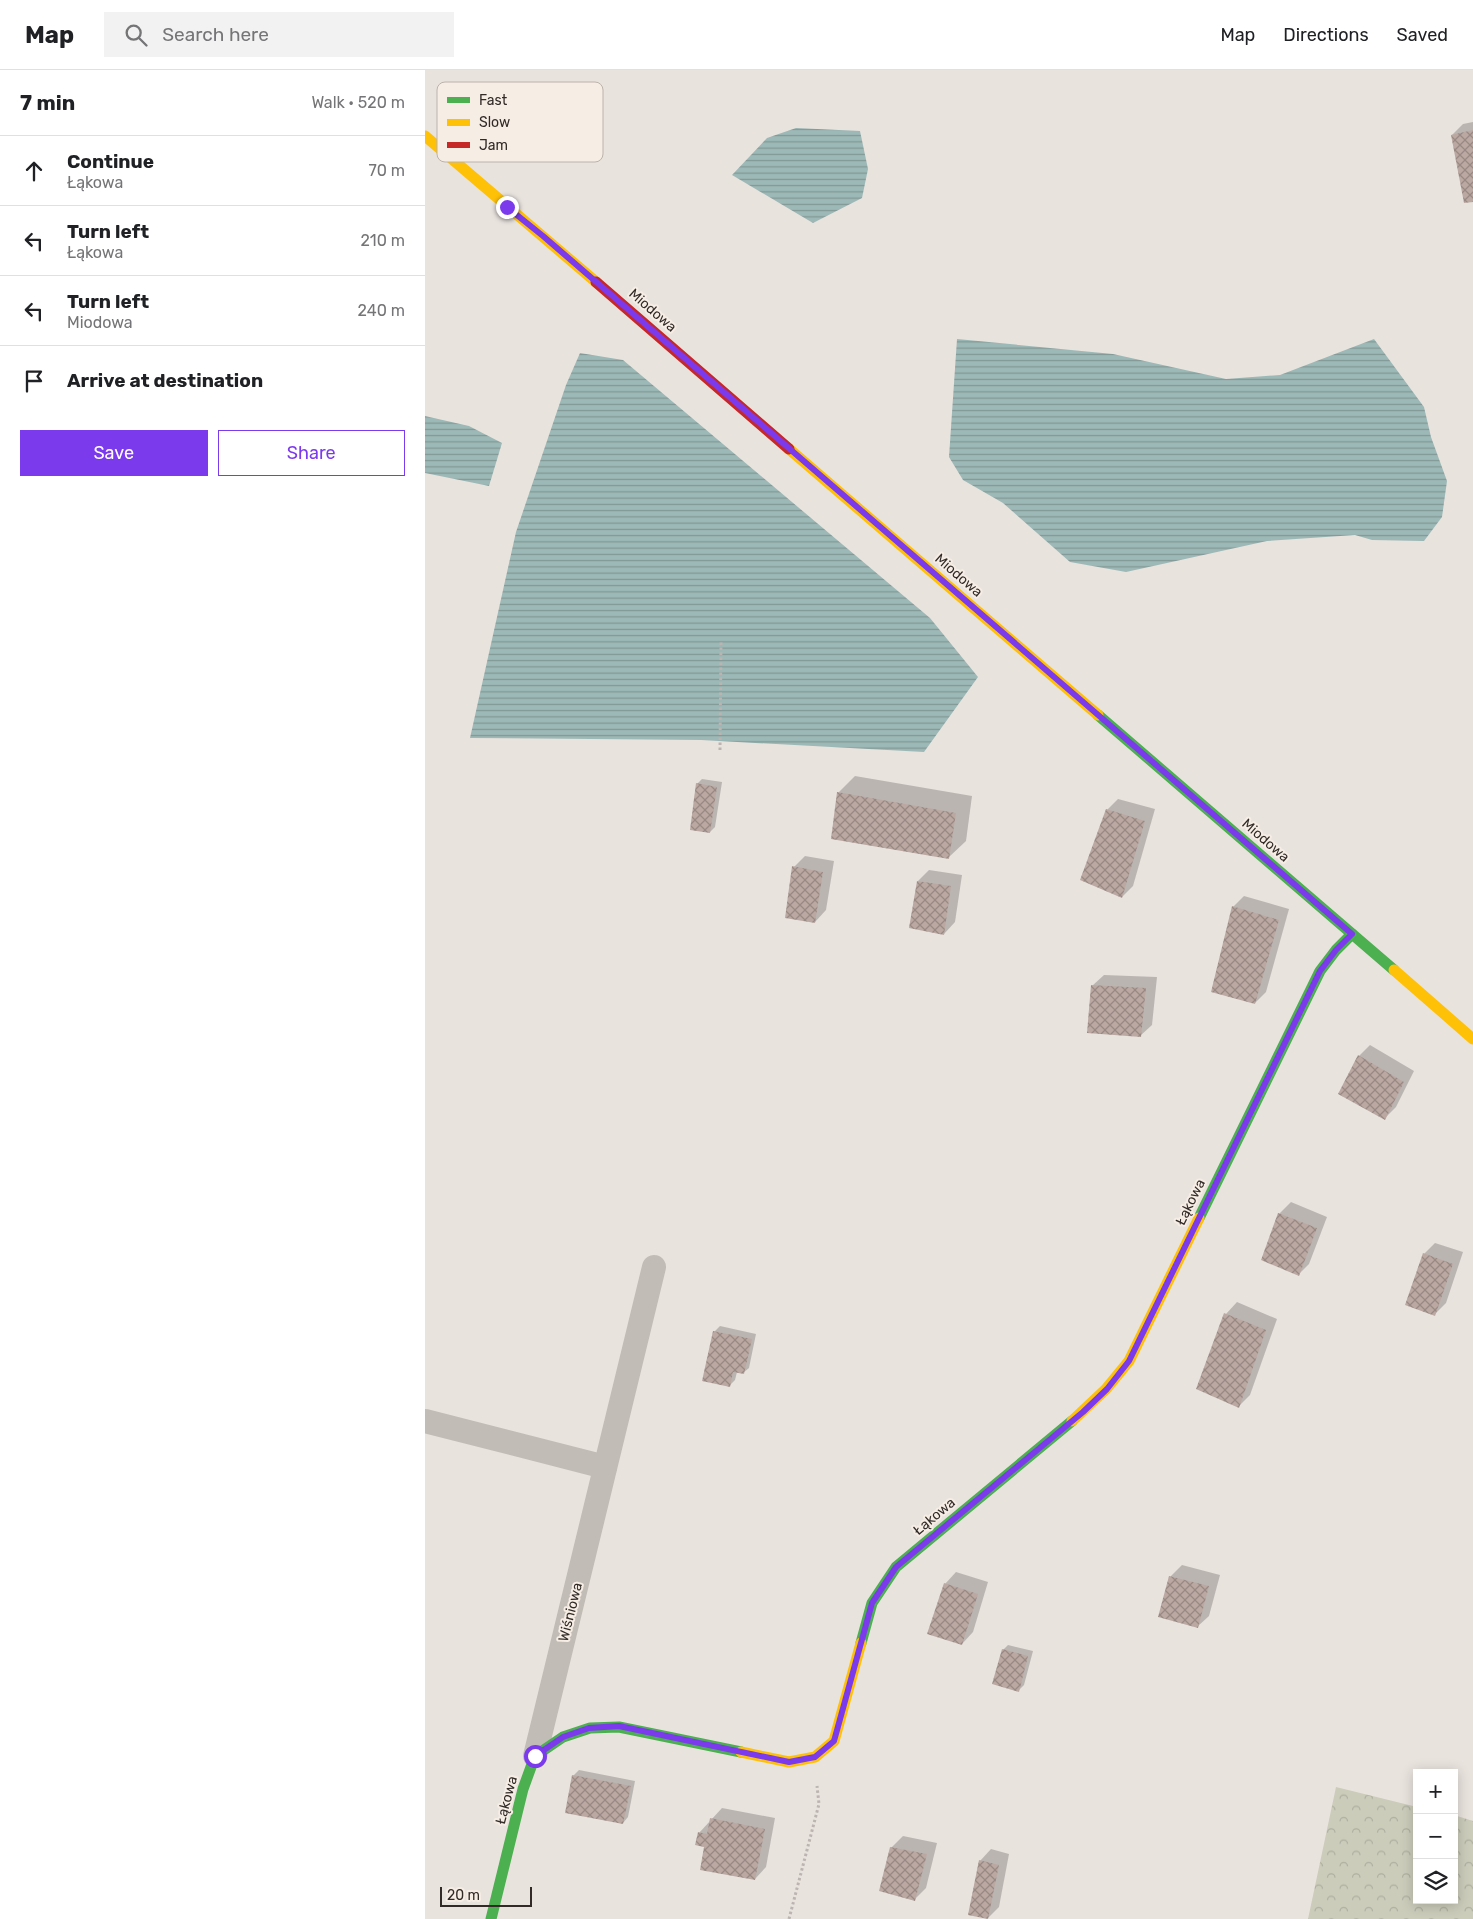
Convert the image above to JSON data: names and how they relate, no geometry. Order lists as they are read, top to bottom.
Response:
{
  "streets": {
    "street": ["Miodowa", "Łąkowa", "Wiśniowa"]
  },
  "crossings": [
    ["Miodowa", "Łąkowa"],
    ["Łąkowa", "Wiśniowa"]
  ],
  "legend": ["Fast", "Slow", "Jam"],
  "scale_bar": "20 m",
  "page": {
    "header": "Map",
    "search": "Search here",
    "nav": ["Map", "Directions", "Saved"],
    "heading": ["7 min", "Walk · 520 m"],
    "list": [
      ["Continue", "Łąkowa", "70 m"],
      ["Turn left", "Łąkowa", "210 m"],
      ["Turn left", "Miodowa", "240 m"],
      "Arrive at destination"
    ],
    "buttons": ["Save", "Share"],
    "map_buttons": ["+", "−"],
    "scale": "20 m"
  }
}
